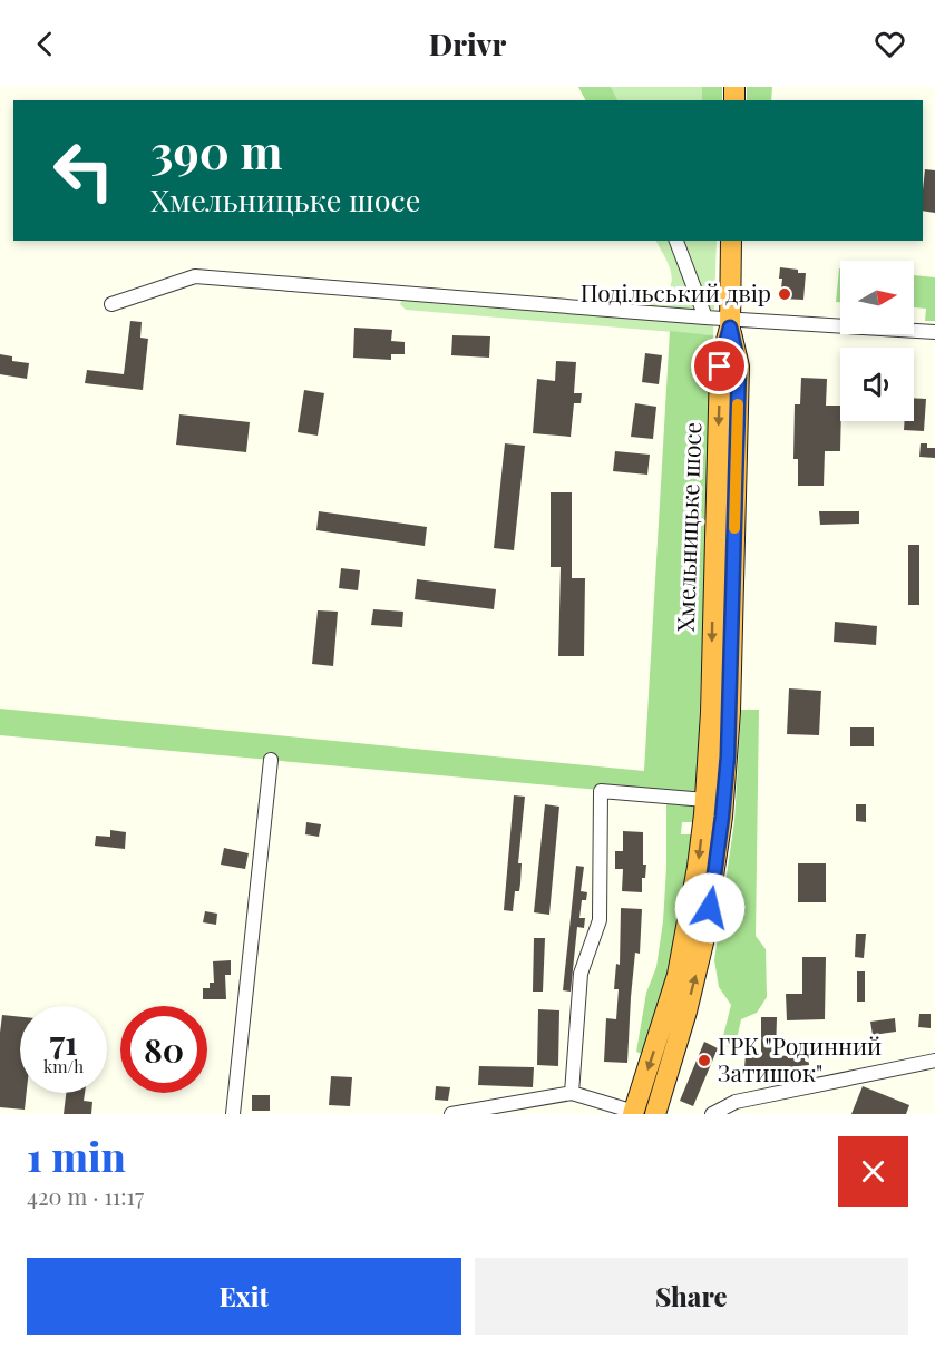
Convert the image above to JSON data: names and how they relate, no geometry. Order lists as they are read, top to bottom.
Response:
{
  "streets": {
    "highway": ["Хмельницьке шосе"]
  },
  "places": ["Подільський двір", "ГРК \"Родинний Затишок\""],
  "north": "right",
  "page": {
    "header": "Drivr",
    "turn": ["390 m", "Хмельницьке шосе"],
    "speed": "71 km/h",
    "limit": "80",
    "heading": ["1 min", "420 m · 11:17"],
    "buttons": ["Exit", "Share"]
  }
}
